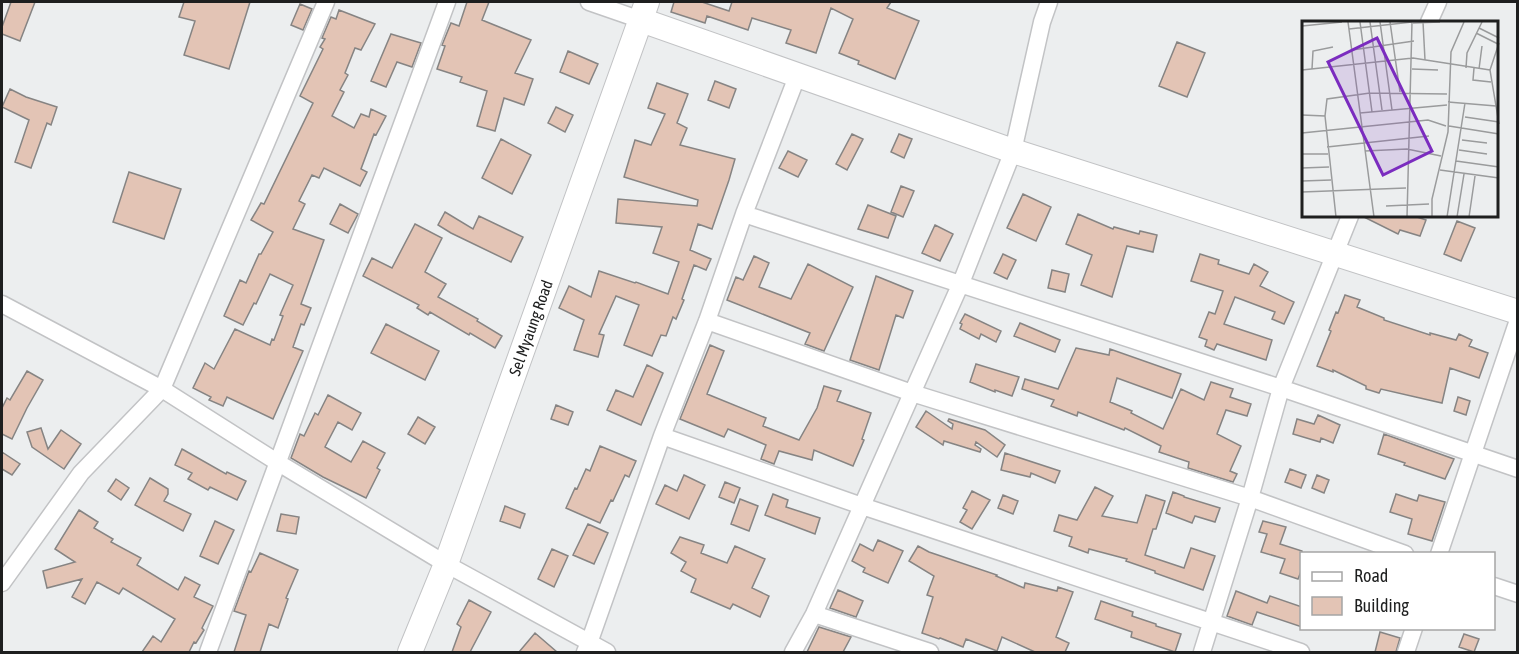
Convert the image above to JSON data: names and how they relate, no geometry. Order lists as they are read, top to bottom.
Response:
{
  "streets": {
    "street": ["Sel Myaung Road"]
  },
  "legend": ["Road", "Building"]
}
